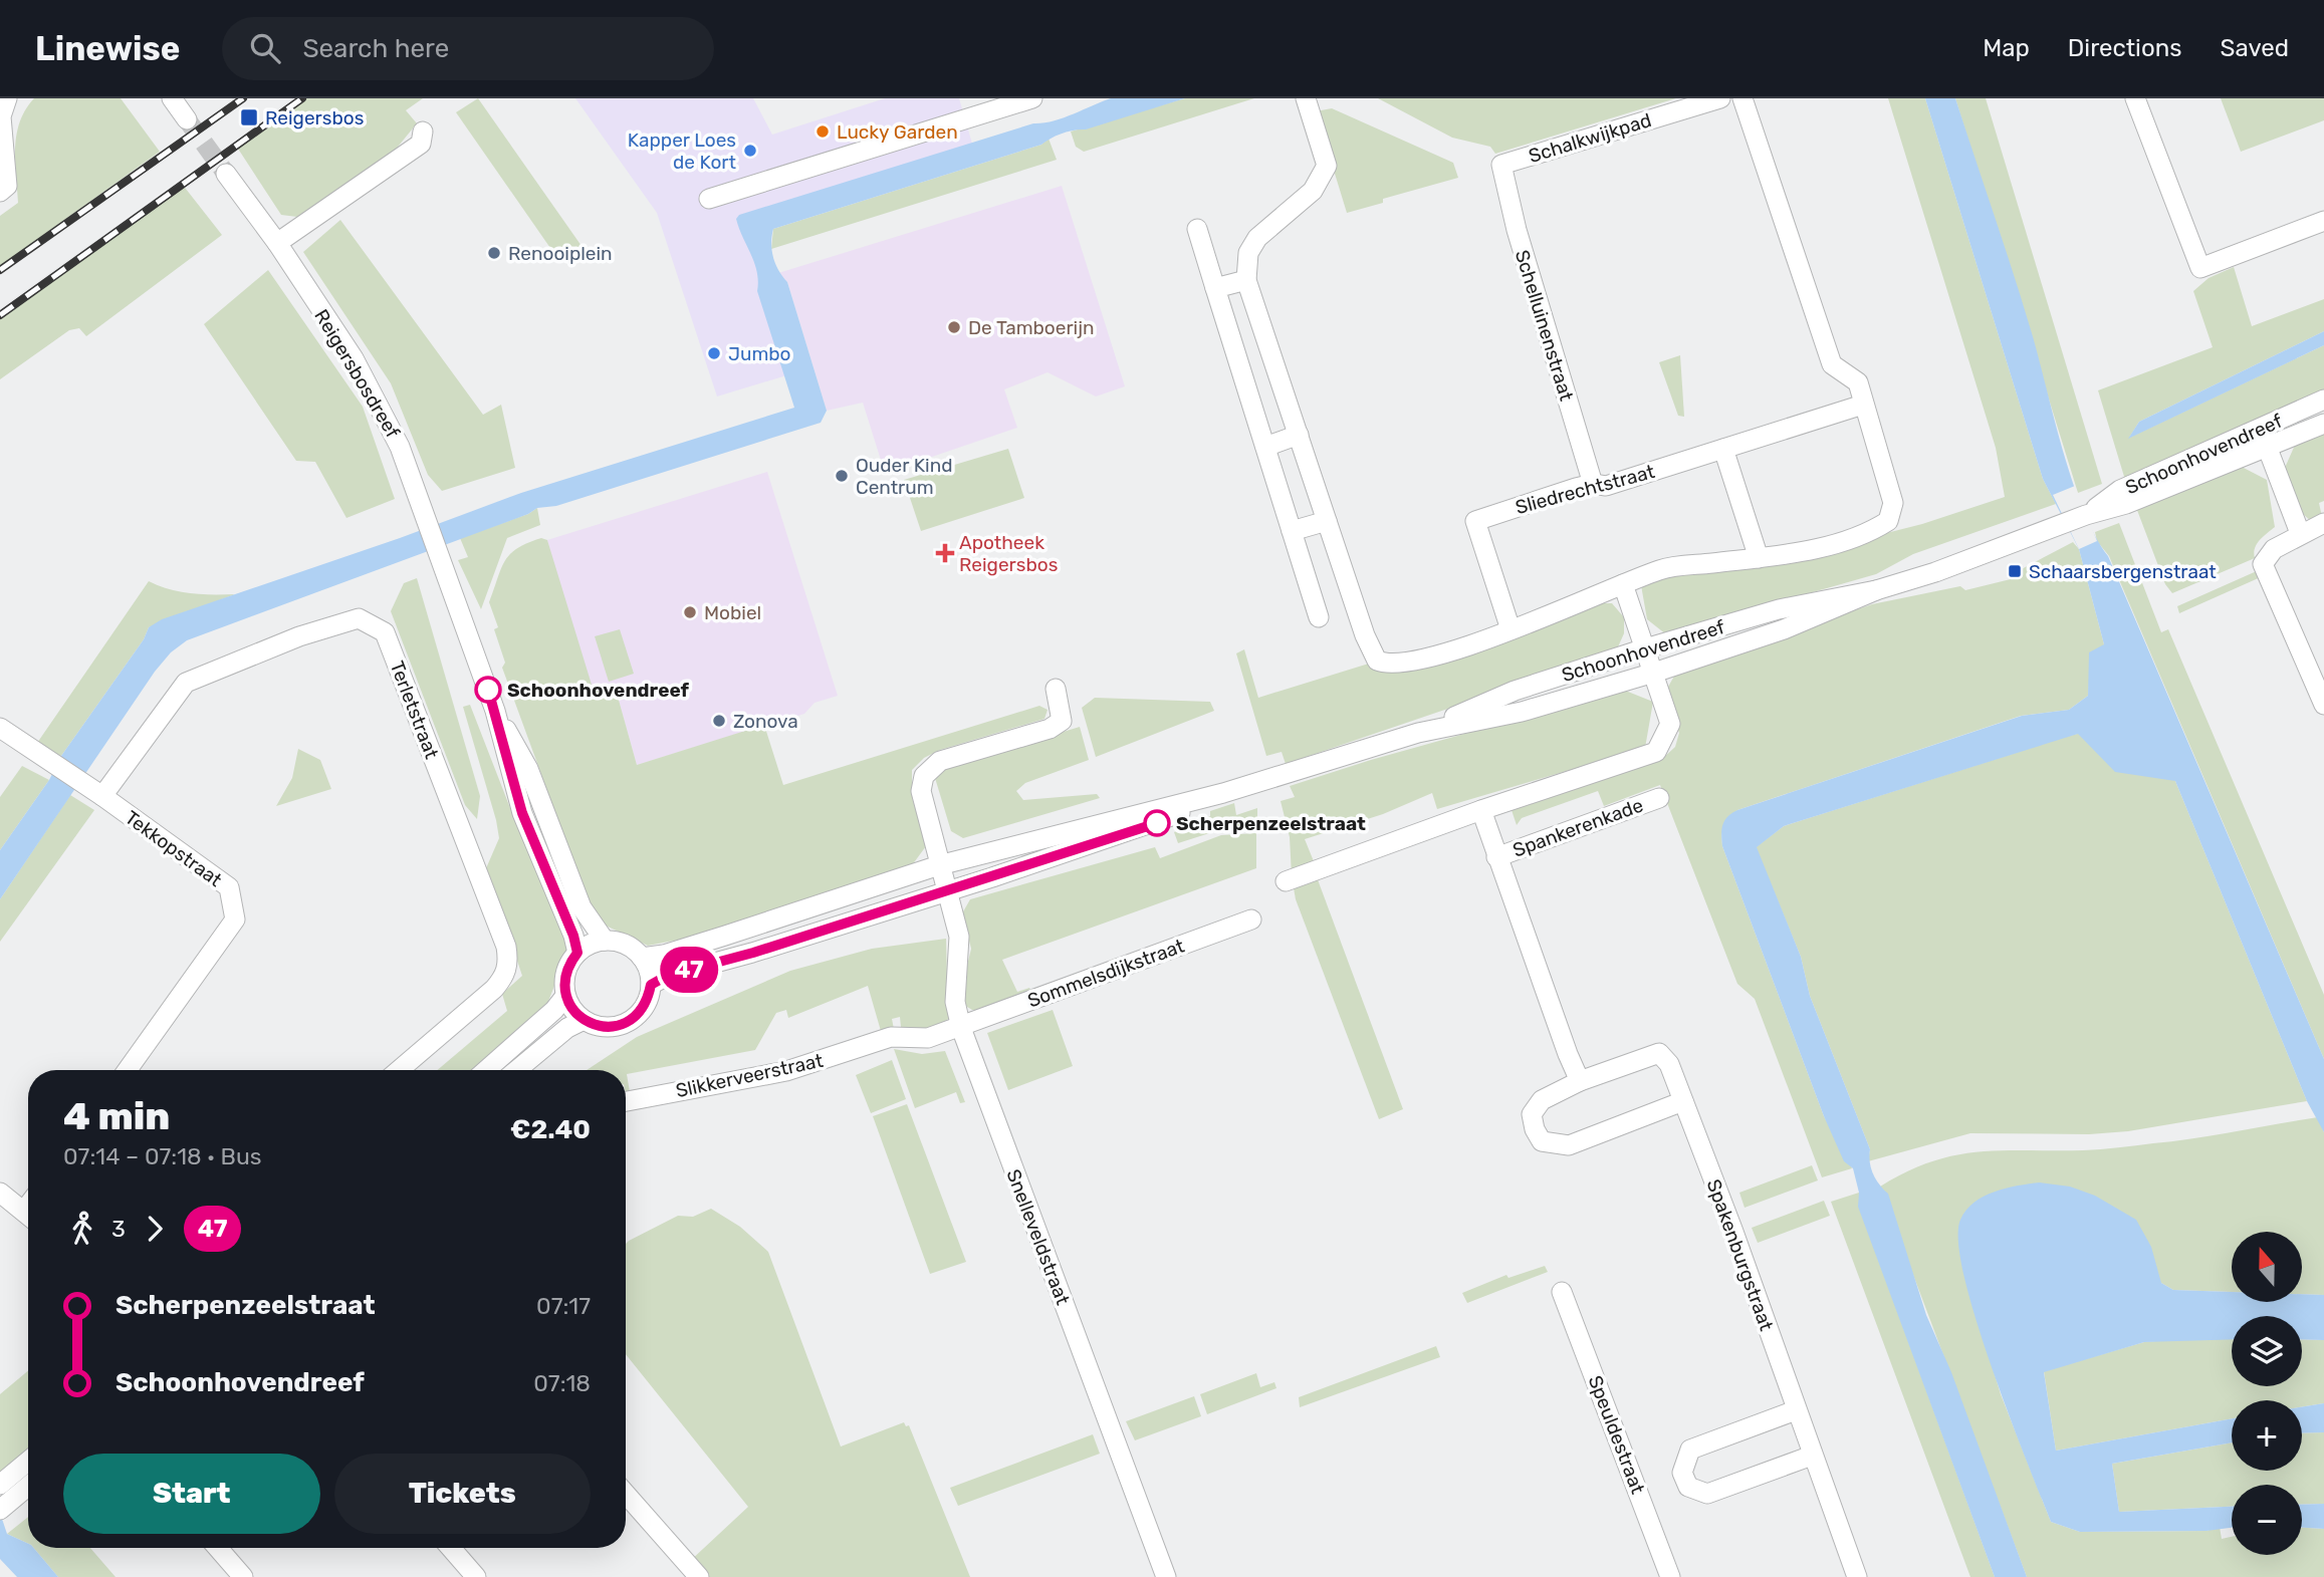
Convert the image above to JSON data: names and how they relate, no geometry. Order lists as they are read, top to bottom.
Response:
{
  "streets": {
    "street": [
      "Schalkwijkpad",
      "Schelluinenstraat",
      "Reigersbosdreef",
      "Schoonhovendreef",
      "Sliedrechtstraat",
      "Terletstraat",
      "Spankerenkade",
      "Tekkopstraat",
      "Sommelsdijkstraat",
      "Slikkerveerstraat",
      "Snelleveldstraat",
      "Spakenburgstraat",
      "Speuldestraat"
    ]
  },
  "crossings": [
    ["Schalkwijkpad", "Schelluinenstraat"],
    ["Schelluinenstraat", "Sliedrechtstraat"],
    ["Reigersbosdreef", "Schoonhovendreef"],
    ["Schoonhovendreef", "Snelleveldstraat"],
    ["Terletstraat", "Tekkopstraat"],
    ["Sommelsdijkstraat", "Slikkerveerstraat"],
    ["Sommelsdijkstraat", "Snelleveldstraat"],
    ["Slikkerveerstraat", "Snelleveldstraat"]
  ],
  "places": {
    "transit": ["Reigersbos", "Schaarsbergenstraat"],
    "other": [
      "Lucky Garden",
      "Kapper Loes de Kort",
      "Renooiplein",
      "De Tamboerijn",
      "Jumbo",
      "Ouder Kind Centrum",
      "Mobiel",
      "Schoonhovendreef",
      "Zonova",
      "Scherpenzeelstraat"
    ],
    "health": ["Apotheek Reigersbos"]
  },
  "lines": ["bus line 47"],
  "north": "top",
  "page": {
    "header": "Linewise",
    "search": "Search here",
    "nav": ["Map", "Directions", "Saved"],
    "on_map": "47",
    "heading": ["4 min", "07:14 – 07:18 · Bus", "€2.40"],
    "legs": ["3", "47"],
    "map_buttons": ["+", "−"],
    "list": [
      {
        "name": "Scherpenzeelstraat",
        "value": "07:17"
      },
      {
        "name": "Schoonhovendreef",
        "value": "07:18"
      }
    ],
    "buttons": ["Start", "Tickets"]
  }
}
